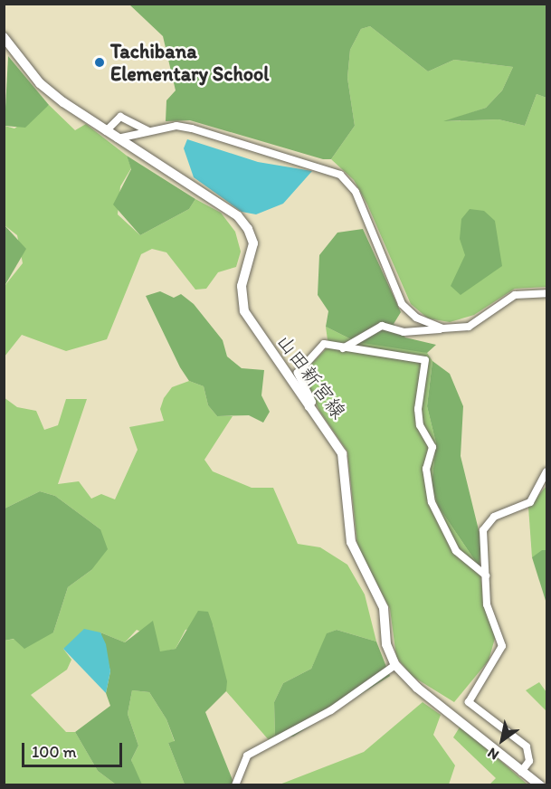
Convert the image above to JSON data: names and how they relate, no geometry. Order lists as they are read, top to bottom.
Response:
{
  "streets": {
    "main road": ["山田新宮線"]
  },
  "places": ["Tachibana Elementary School"],
  "scale_bar": "100 m",
  "north": "bottom left"
}
